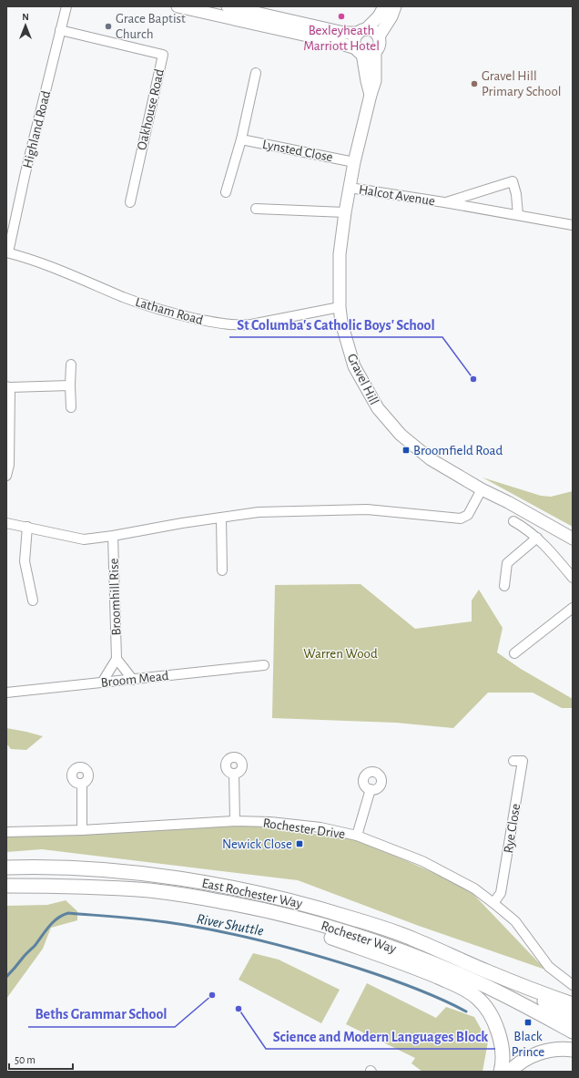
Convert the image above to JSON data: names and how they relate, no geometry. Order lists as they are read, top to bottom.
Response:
{
  "streets": {
    "highway": ["East Rochester Way", "Rochester Way"],
    "main road": ["Gravel Hill"],
    "street": [
      "Oakhouse Road",
      "Highland Road",
      "Lynsted Close",
      "Halcot Avenue",
      "Latham Road",
      "Broomhill Rise",
      "Broom Mead",
      "Rochester Drive",
      "Rye Close"
    ]
  },
  "crossings": [
    ["Oakhouse Road", "Highland Road"],
    ["Highland Road", "Latham Road"],
    ["Lynsted Close", "Gravel Hill"],
    ["Halcot Avenue", "Gravel Hill"],
    ["Latham Road", "Gravel Hill"],
    ["Rochester Drive", "Rye Close"]
  ],
  "water": ["River Shuttle"],
  "parks": ["Warren Wood"],
  "places": {
    "other": [
      "Bexleyheath Marriott Hotel",
      "Grace Baptist Church",
      "Gravel Hill Primary School",
      "St Columba's Catholic Boys' School",
      "Beths Grammar School",
      "Science and Modern Languages Block"
    ],
    "transit": ["Broomfield Road", "Newick Close", "Black Prince"]
  },
  "scale_bar": "50 m",
  "north": "top"
}
